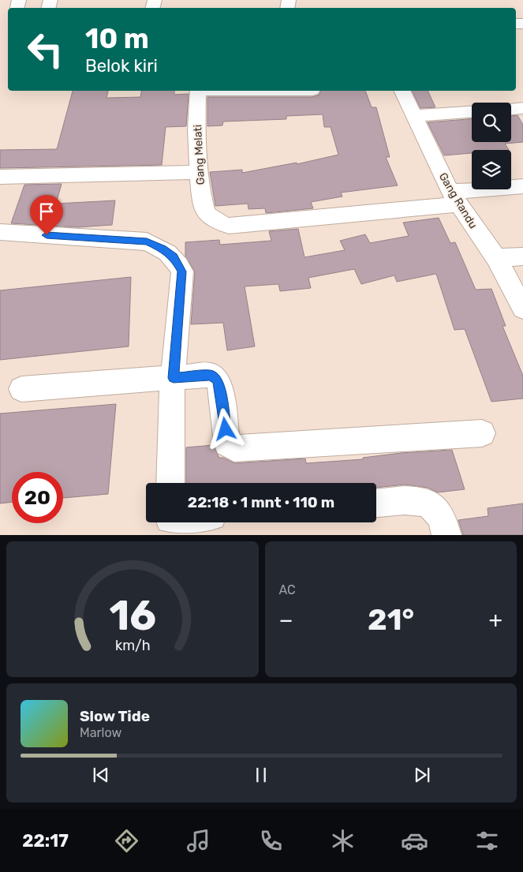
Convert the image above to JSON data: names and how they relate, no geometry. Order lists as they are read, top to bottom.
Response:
{
  "streets": {
    "street": ["Gang Melati", "Gang Randu"]
  },
  "crossings": [
    ["Gang Melati", "Gang Randu"]
  ],
  "page": {
    "turn": ["10 m", "Belok kiri"],
    "limit": "20",
    "trip": "22:18 · 1 mnt · 110 m",
    "tile": "AC",
    "heat": ["−", "21°", "+"],
    "song": ["Slow Tide", "Marlow"],
    "tabs": "22:17",
    "gauge": ["16", "km/h"]
  }
}
